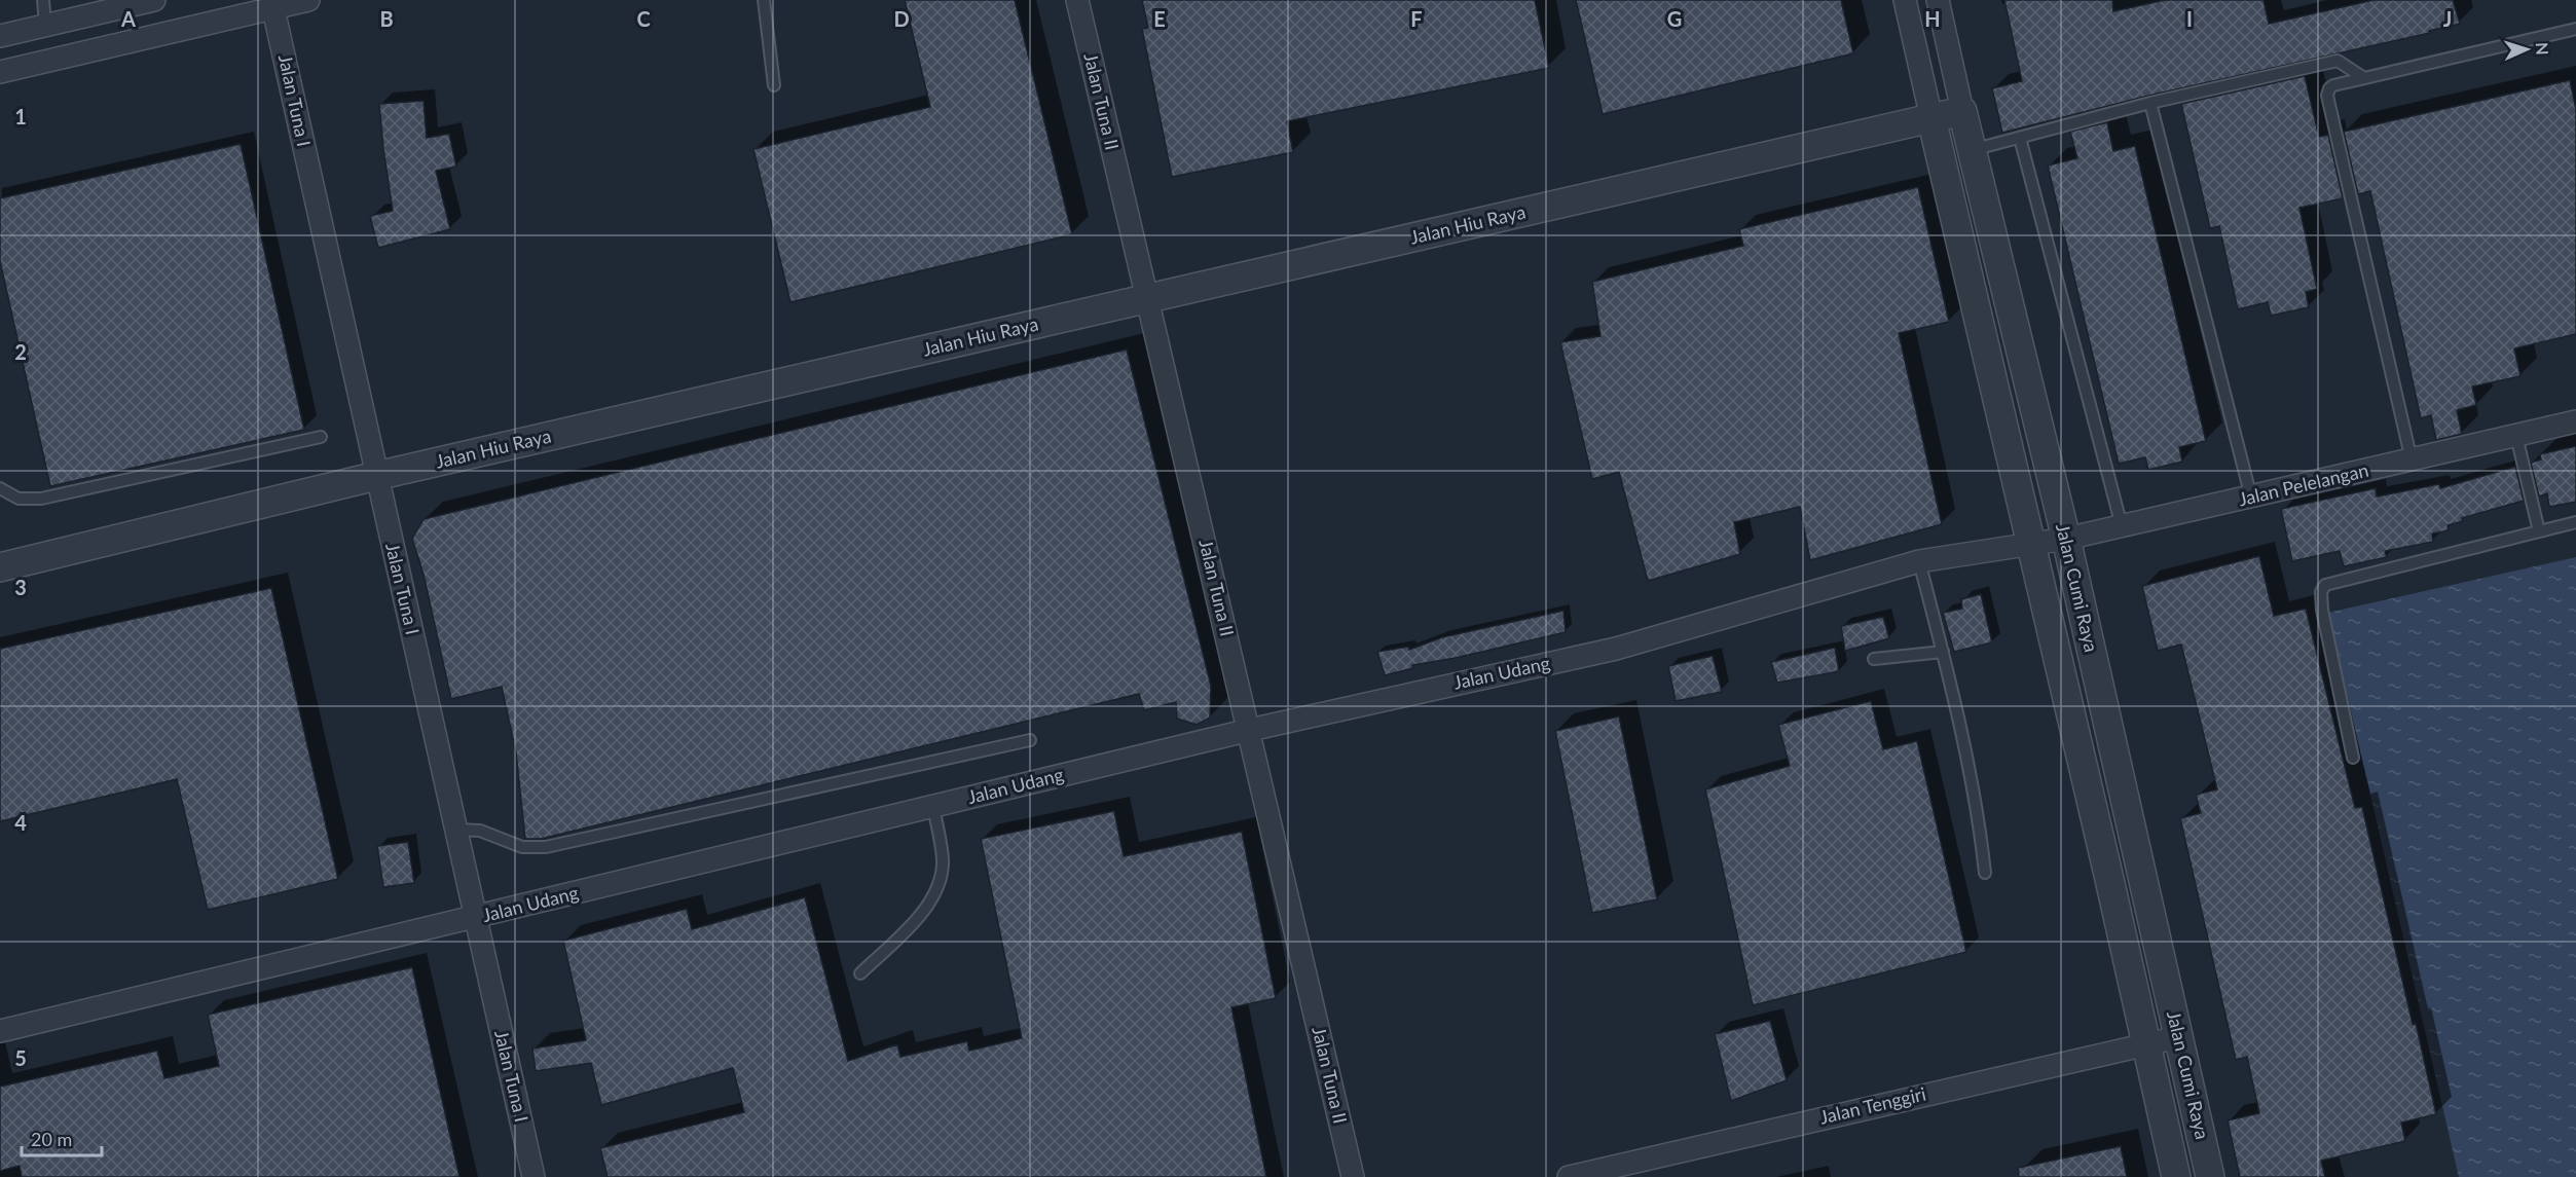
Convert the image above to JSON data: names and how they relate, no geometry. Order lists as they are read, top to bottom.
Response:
{
  "streets": {
    "street": [
      "Jalan Tuna I",
      "Jalan Tuna II",
      "Jalan Hiu Raya",
      "Jalan Pelelangan",
      "Jalan Cumi Raya",
      "Jalan Udang",
      "Jalan Tenggiri"
    ]
  },
  "crossings": [
    ["Jalan Tuna I", "Jalan Hiu Raya"],
    ["Jalan Tuna I", "Jalan Udang"],
    ["Jalan Tuna II", "Jalan Hiu Raya"],
    ["Jalan Tuna II", "Jalan Udang"],
    ["Jalan Hiu Raya", "Jalan Cumi Raya"],
    ["Jalan Pelelangan", "Jalan Cumi Raya"],
    ["Jalan Pelelangan", "Jalan Udang"],
    ["Jalan Cumi Raya", "Jalan Udang"],
    ["Jalan Cumi Raya", "Jalan Tenggiri"]
  ],
  "scale_bar": "20 m",
  "north": "right",
  "grid": {
    "columns": [
      "A",
      "B",
      "C",
      "D",
      "E",
      "F",
      "G",
      "H",
      "I",
      "J"
    ],
    "rows": [
      "1",
      "2",
      "3",
      "4",
      "5"
    ]
  }
}
